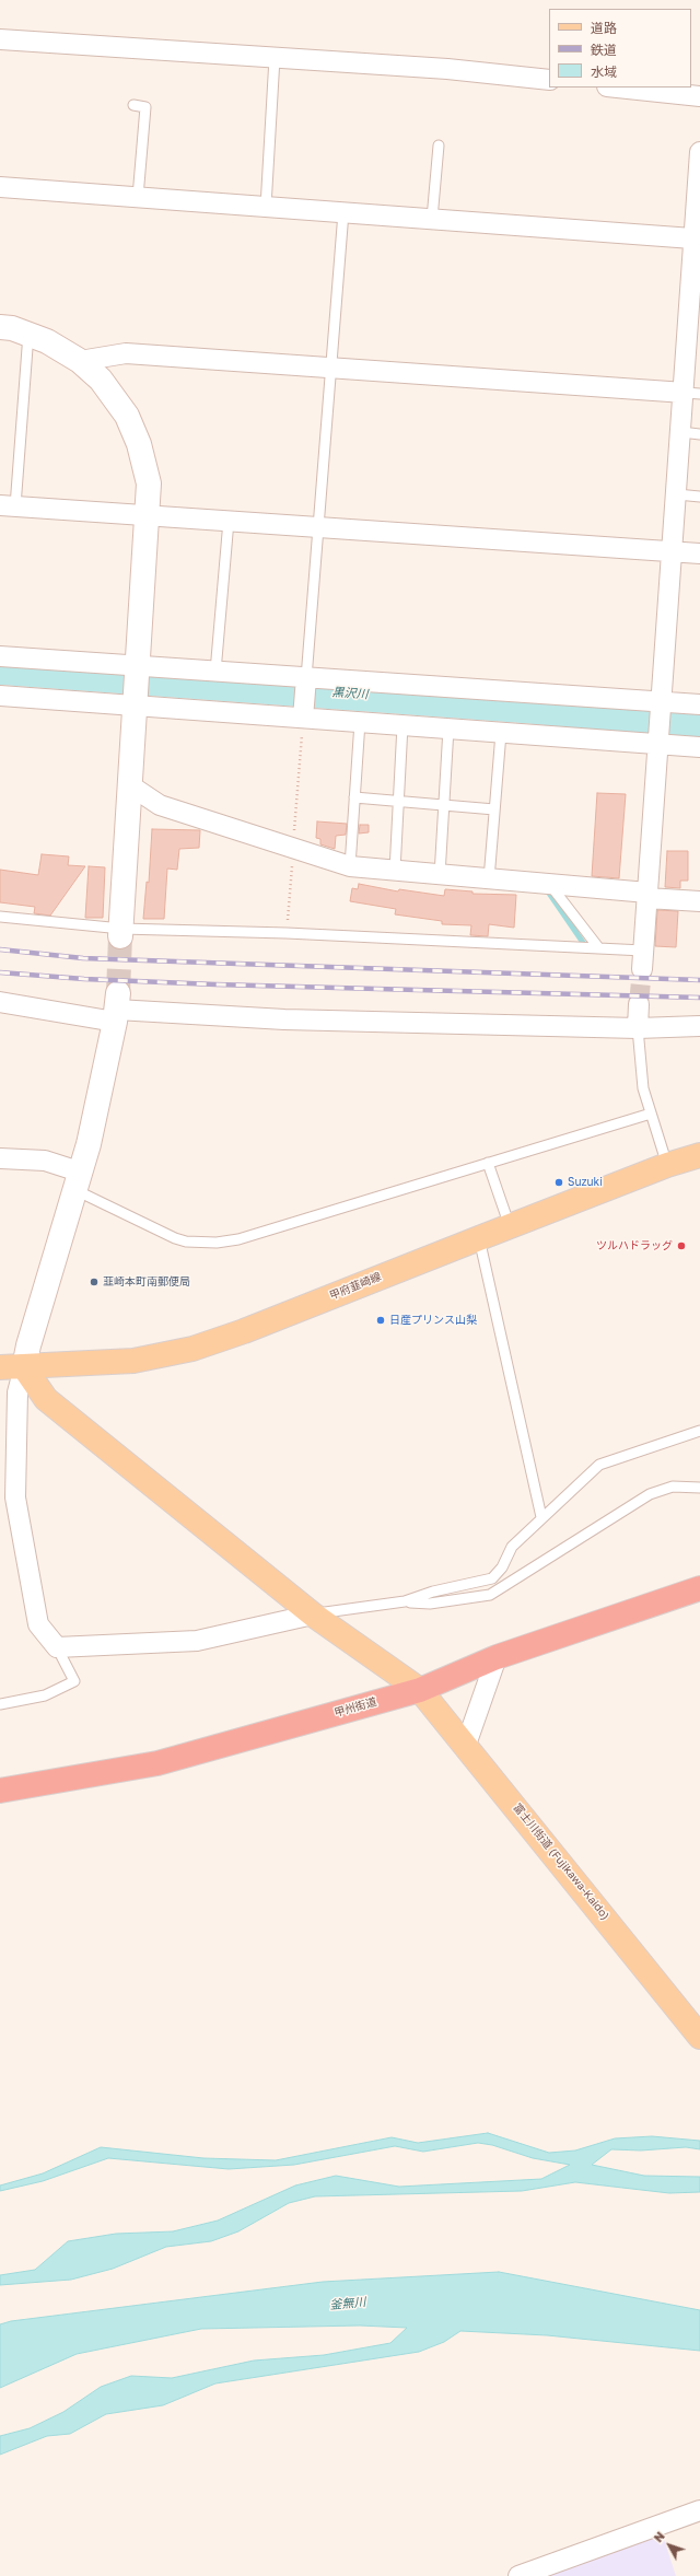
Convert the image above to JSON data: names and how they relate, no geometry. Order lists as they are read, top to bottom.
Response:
{
  "streets": {
    "highway": ["甲州街道"],
    "main road": ["甲府韮崎線", "富士川街道 (Fujikawa-Kaido)"]
  },
  "crossings": [
    ["甲府韮崎線", "富士川街道 (Fujikawa-Kaido)"],
    ["甲州街道", "富士川街道 (Fujikawa-Kaido)"]
  ],
  "water": ["黒沢川", "釜無川"],
  "places": [
    "Suzuki",
    "ツルハドラッグ",
    "韮崎本町南郵便局",
    "日産プリンス山梨"
  ],
  "legend": ["道路", "鉄道", "水域"],
  "north": "top left"
}
